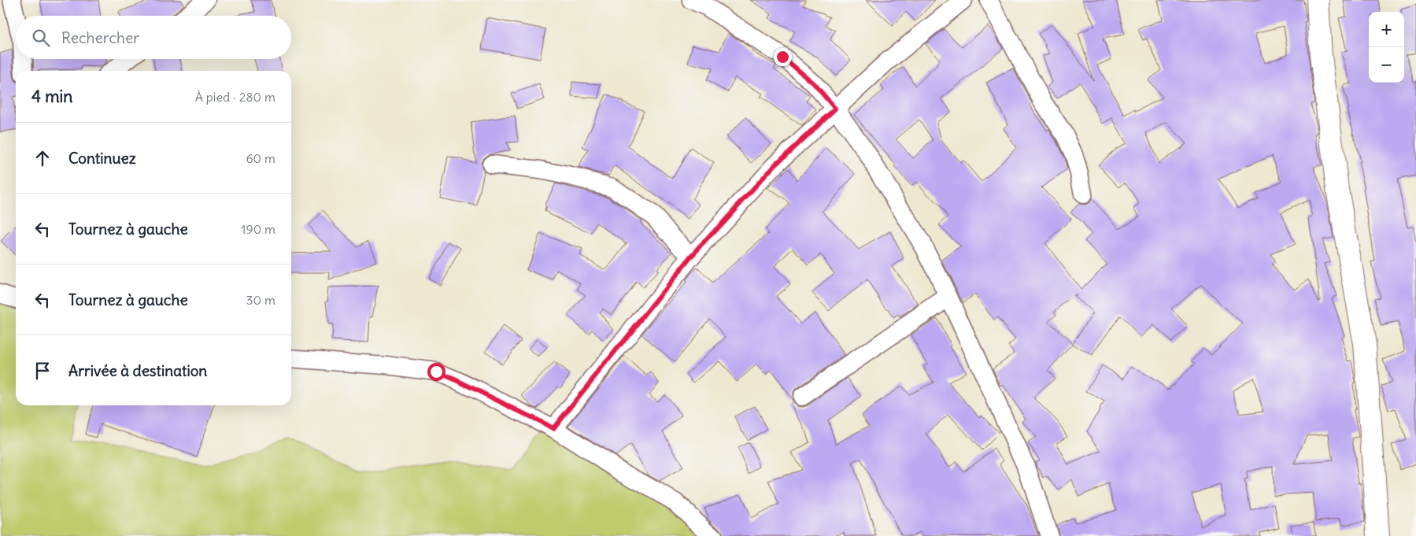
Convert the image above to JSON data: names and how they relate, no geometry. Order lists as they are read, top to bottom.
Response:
{
  "page": {
    "map_buttons": ["+", "−"],
    "search": "Rechercher",
    "heading": ["4 min", "À pied · 280 m"],
    "list": [
      ["Continuez", "60 m"],
      ["Tournez à gauche", "190 m"],
      ["Tournez à gauche", "30 m"],
      "Arrivée à destination"
    ]
  }
}
